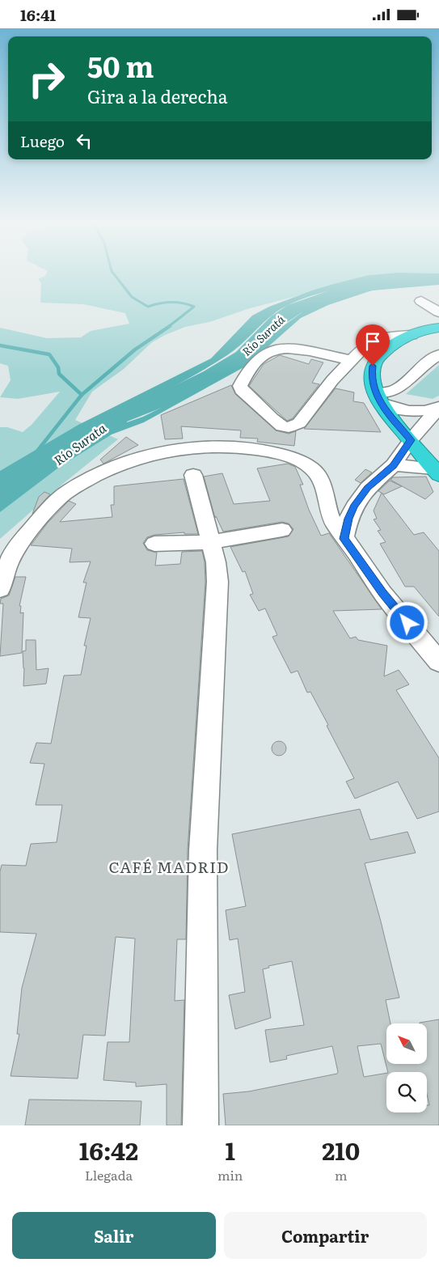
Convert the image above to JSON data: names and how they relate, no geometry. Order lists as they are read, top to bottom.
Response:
{
  "districts": ["CAFÉ MADRID"],
  "water": ["Río Suratá", "Río Surata"],
  "north": "top left",
  "page": {
    "status": "16:41",
    "turn": ["50 m", "Gira a la derecha"],
    "then": "Luego",
    "eta": [
      "16:42",
      "Llegada",
      "1",
      "min",
      "210",
      "m"
    ],
    "buttons": ["Salir", "Compartir"]
  }
}
